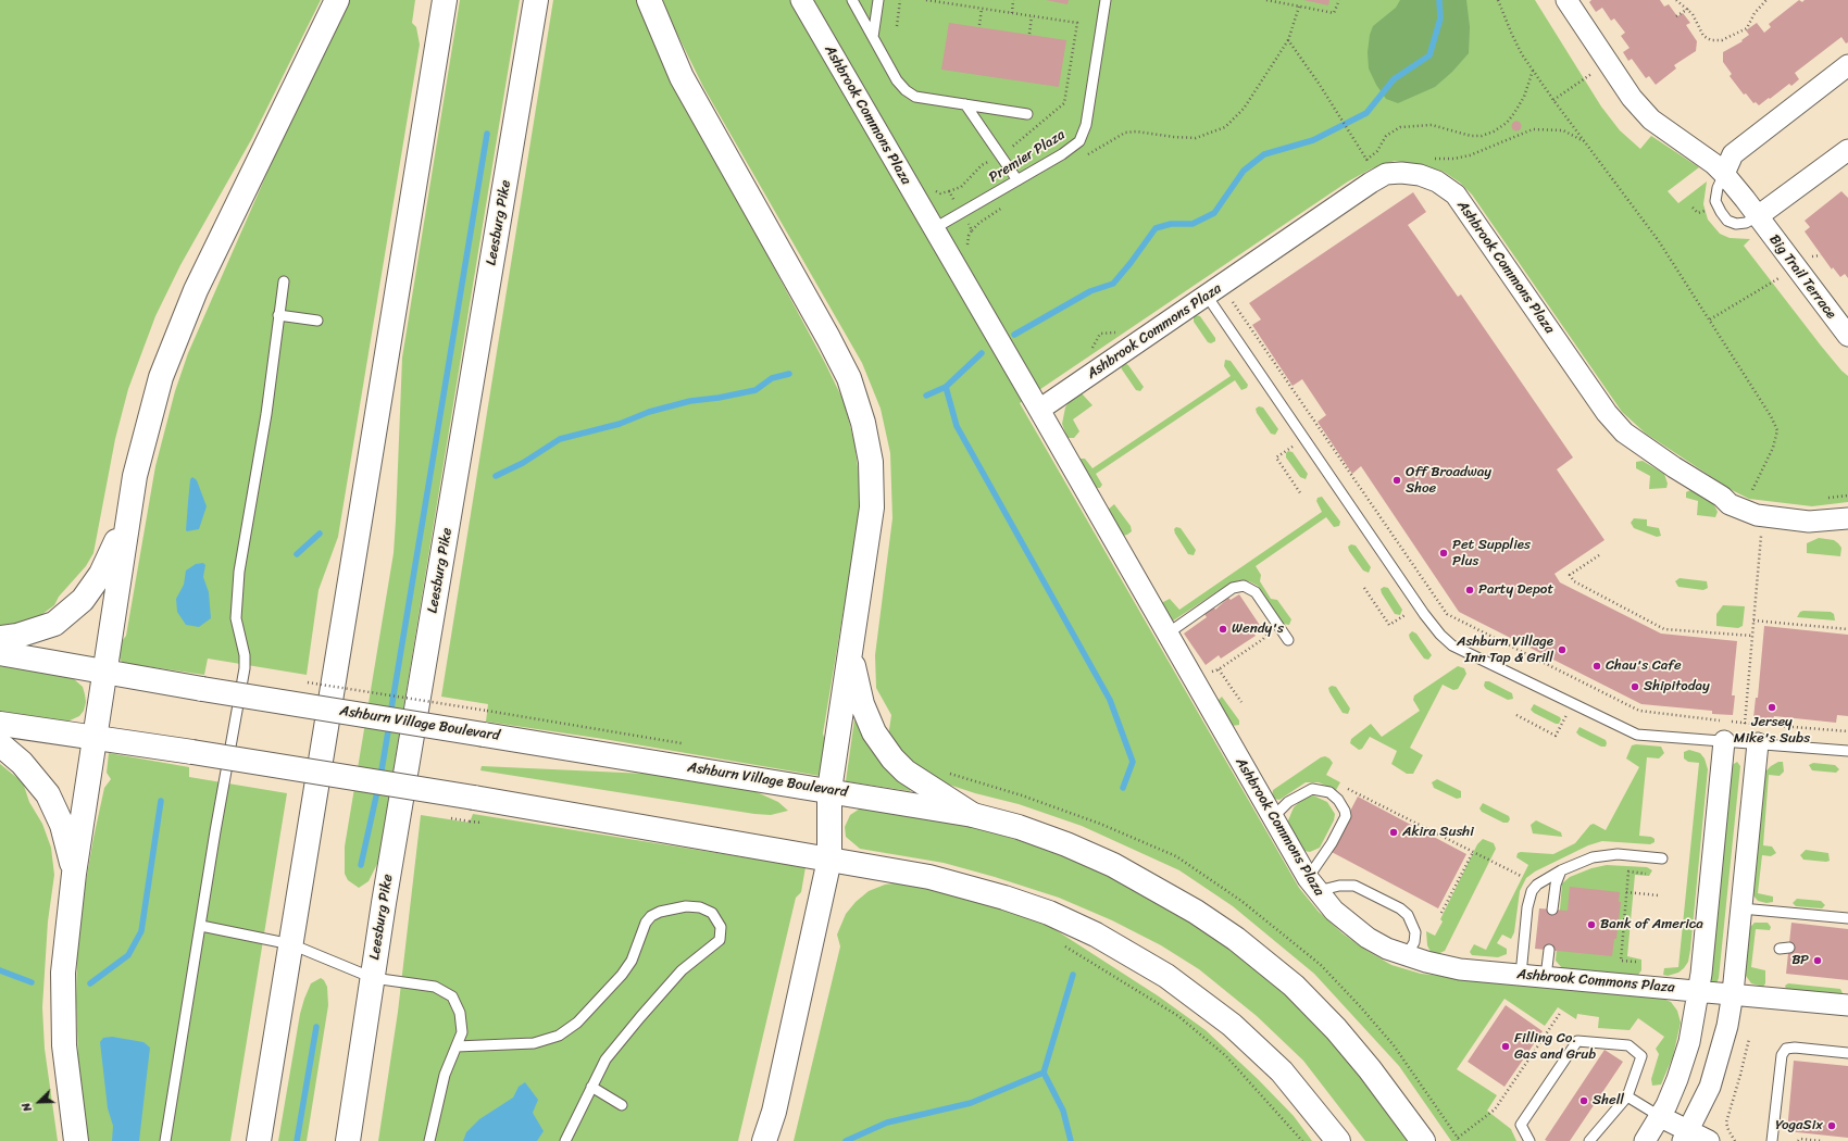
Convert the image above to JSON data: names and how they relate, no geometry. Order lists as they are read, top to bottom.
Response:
{
  "streets": {
    "main road": ["Leesburg Pike", "Ashburn Village Boulevard"],
    "street": ["Ashbrook Commons Plaza", "Big Trail Terrace"],
    "lane": ["Premier Plaza"]
  },
  "crossings": [
    ["Ashbrook Commons Plaza", "Premier Plaza"]
  ],
  "places": [
    "Off Broadway Shoe",
    "Pet Supplies Plus",
    "Party Depot",
    "Wendy's",
    "Ashburn Village Inn Tap & Grill",
    "Chau's Cafe",
    "Shipitoday",
    "Jersey Mike's Subs",
    "Akira Sushi",
    "Bank of America",
    "BP",
    "Filling Co. Gas and Grub",
    "Shell",
    "YogaSix"
  ],
  "north": "bottom left"
}
